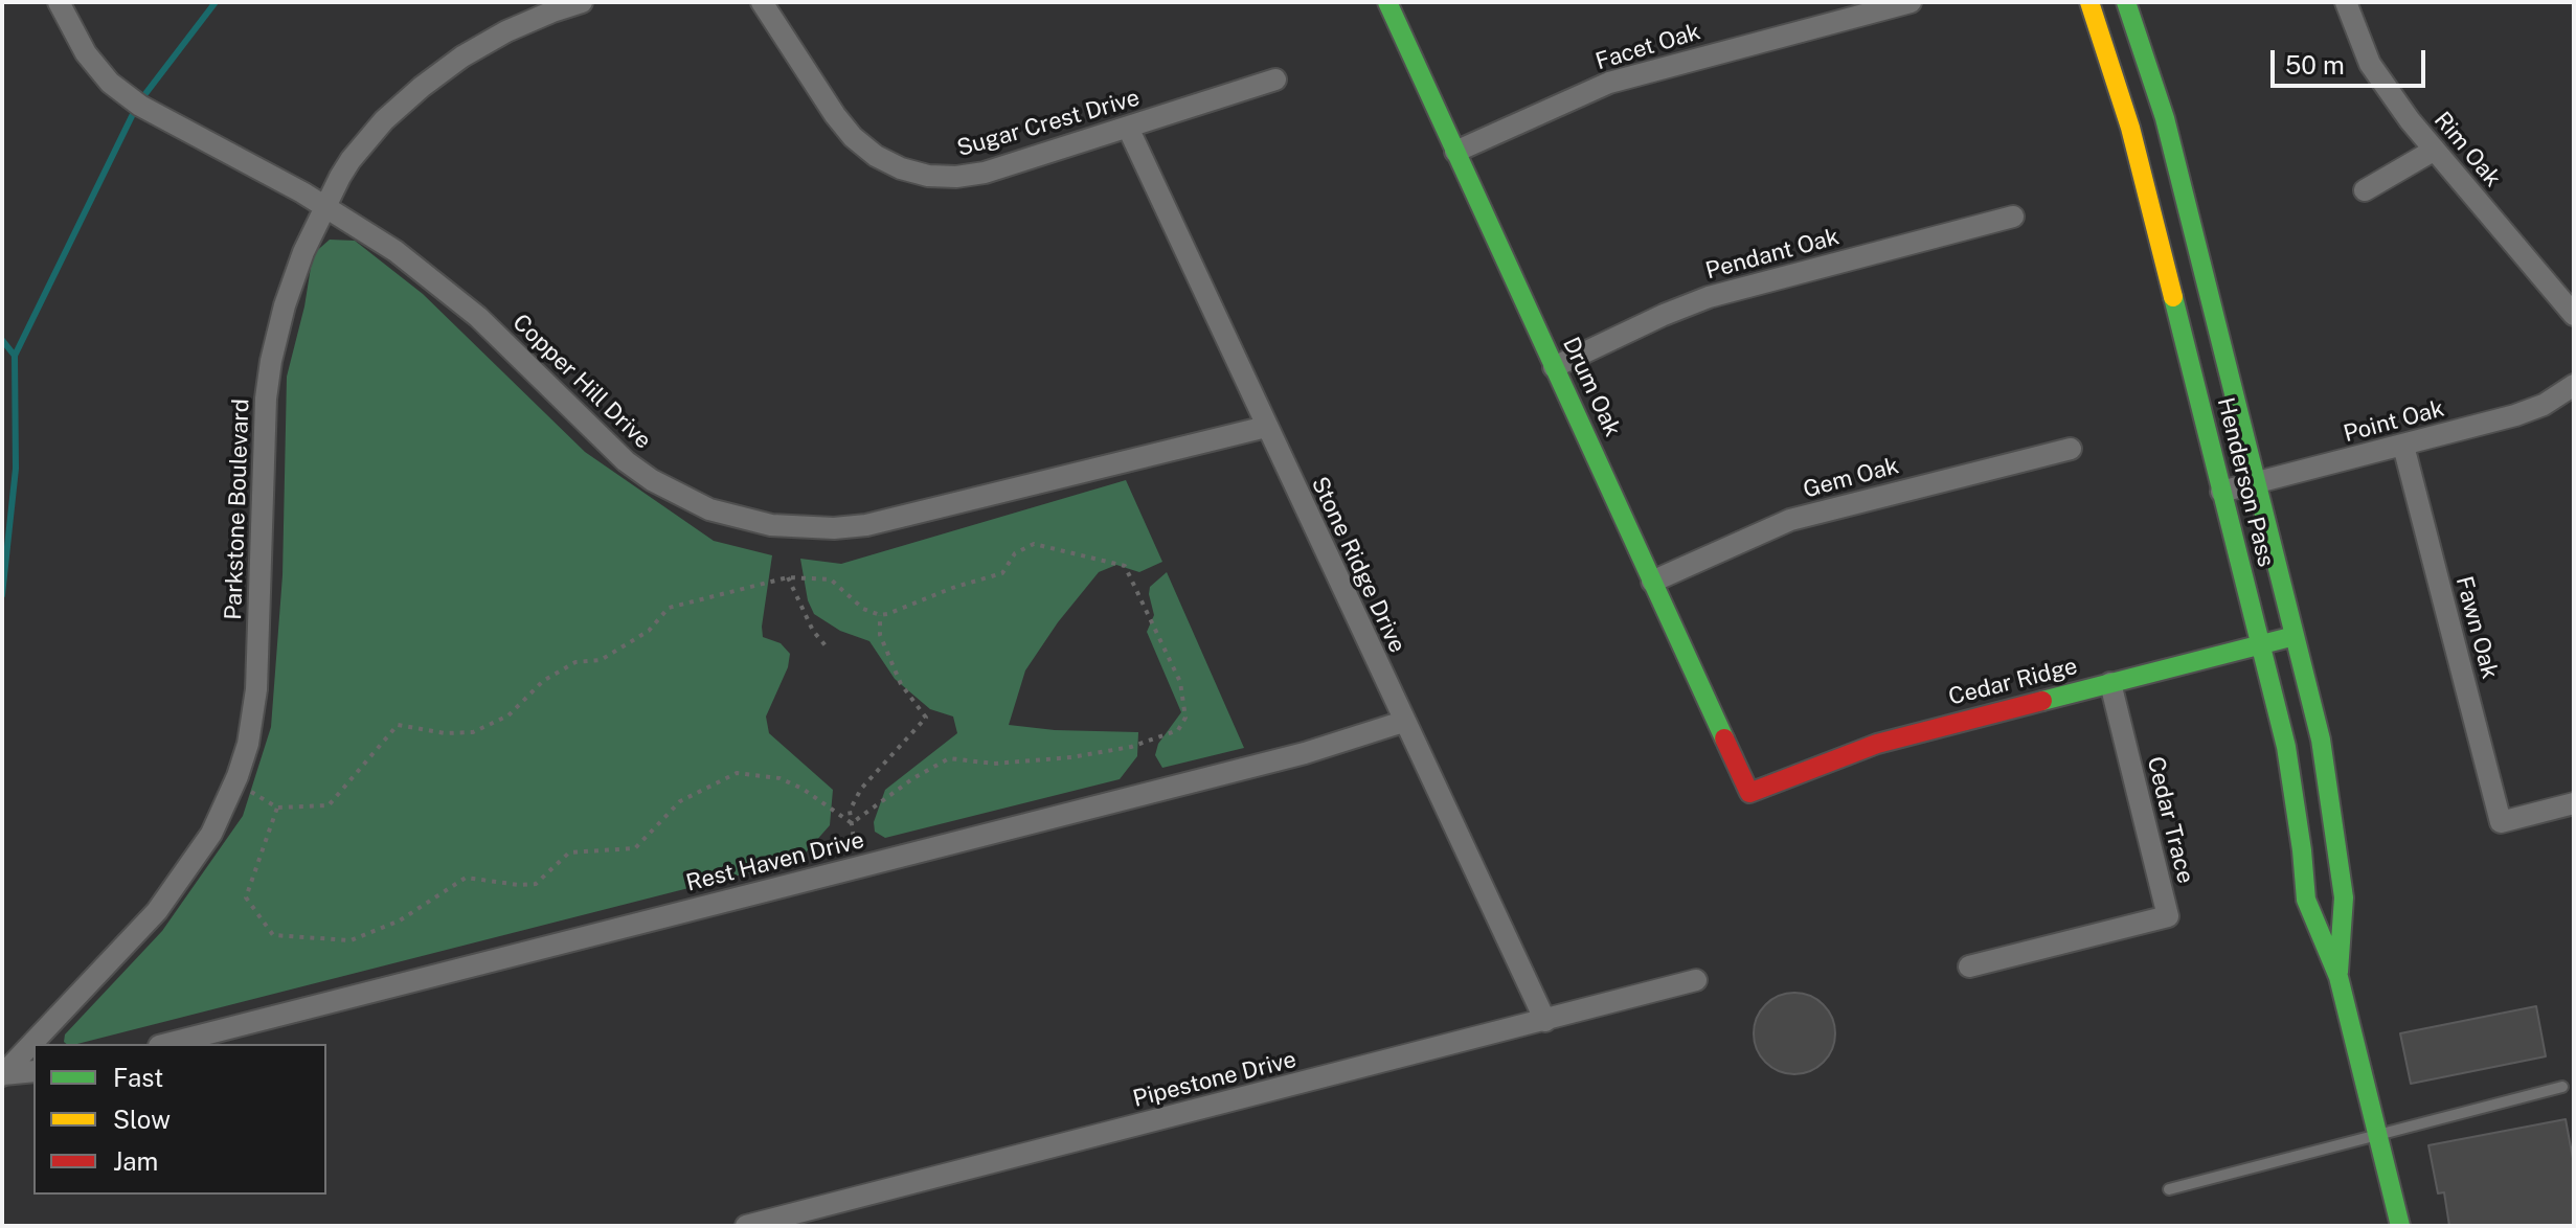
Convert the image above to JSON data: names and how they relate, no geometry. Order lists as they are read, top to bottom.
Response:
{
  "streets": {
    "street": [
      "Facet Oak",
      "Sugar Crest Drive",
      "Rim Oak",
      "Pendant Oak",
      "Copper Hill Drive",
      "Drum Oak",
      "Point Oak",
      "Gem Oak",
      "Henderson Pass",
      "Parkstone Boulevard",
      "Stone Ridge Drive",
      "Fawn Oak",
      "Cedar Ridge",
      "Cedar Trace",
      "Rest Haven Drive",
      "Pipestone Drive"
    ]
  },
  "crossings": [
    ["Facet Oak", "Drum Oak"],
    ["Sugar Crest Drive", "Stone Ridge Drive"],
    ["Pendant Oak", "Drum Oak"],
    ["Copper Hill Drive", "Parkstone Boulevard"],
    ["Copper Hill Drive", "Stone Ridge Drive"],
    ["Drum Oak", "Gem Oak"],
    ["Drum Oak", "Cedar Ridge"],
    ["Point Oak", "Henderson Pass"],
    ["Point Oak", "Fawn Oak"],
    ["Henderson Pass", "Cedar Ridge"],
    ["Stone Ridge Drive", "Rest Haven Drive"],
    ["Stone Ridge Drive", "Pipestone Drive"],
    ["Cedar Ridge", "Cedar Trace"]
  ],
  "legend": ["Fast", "Slow", "Jam"],
  "scale_bar": "50 m"
}
